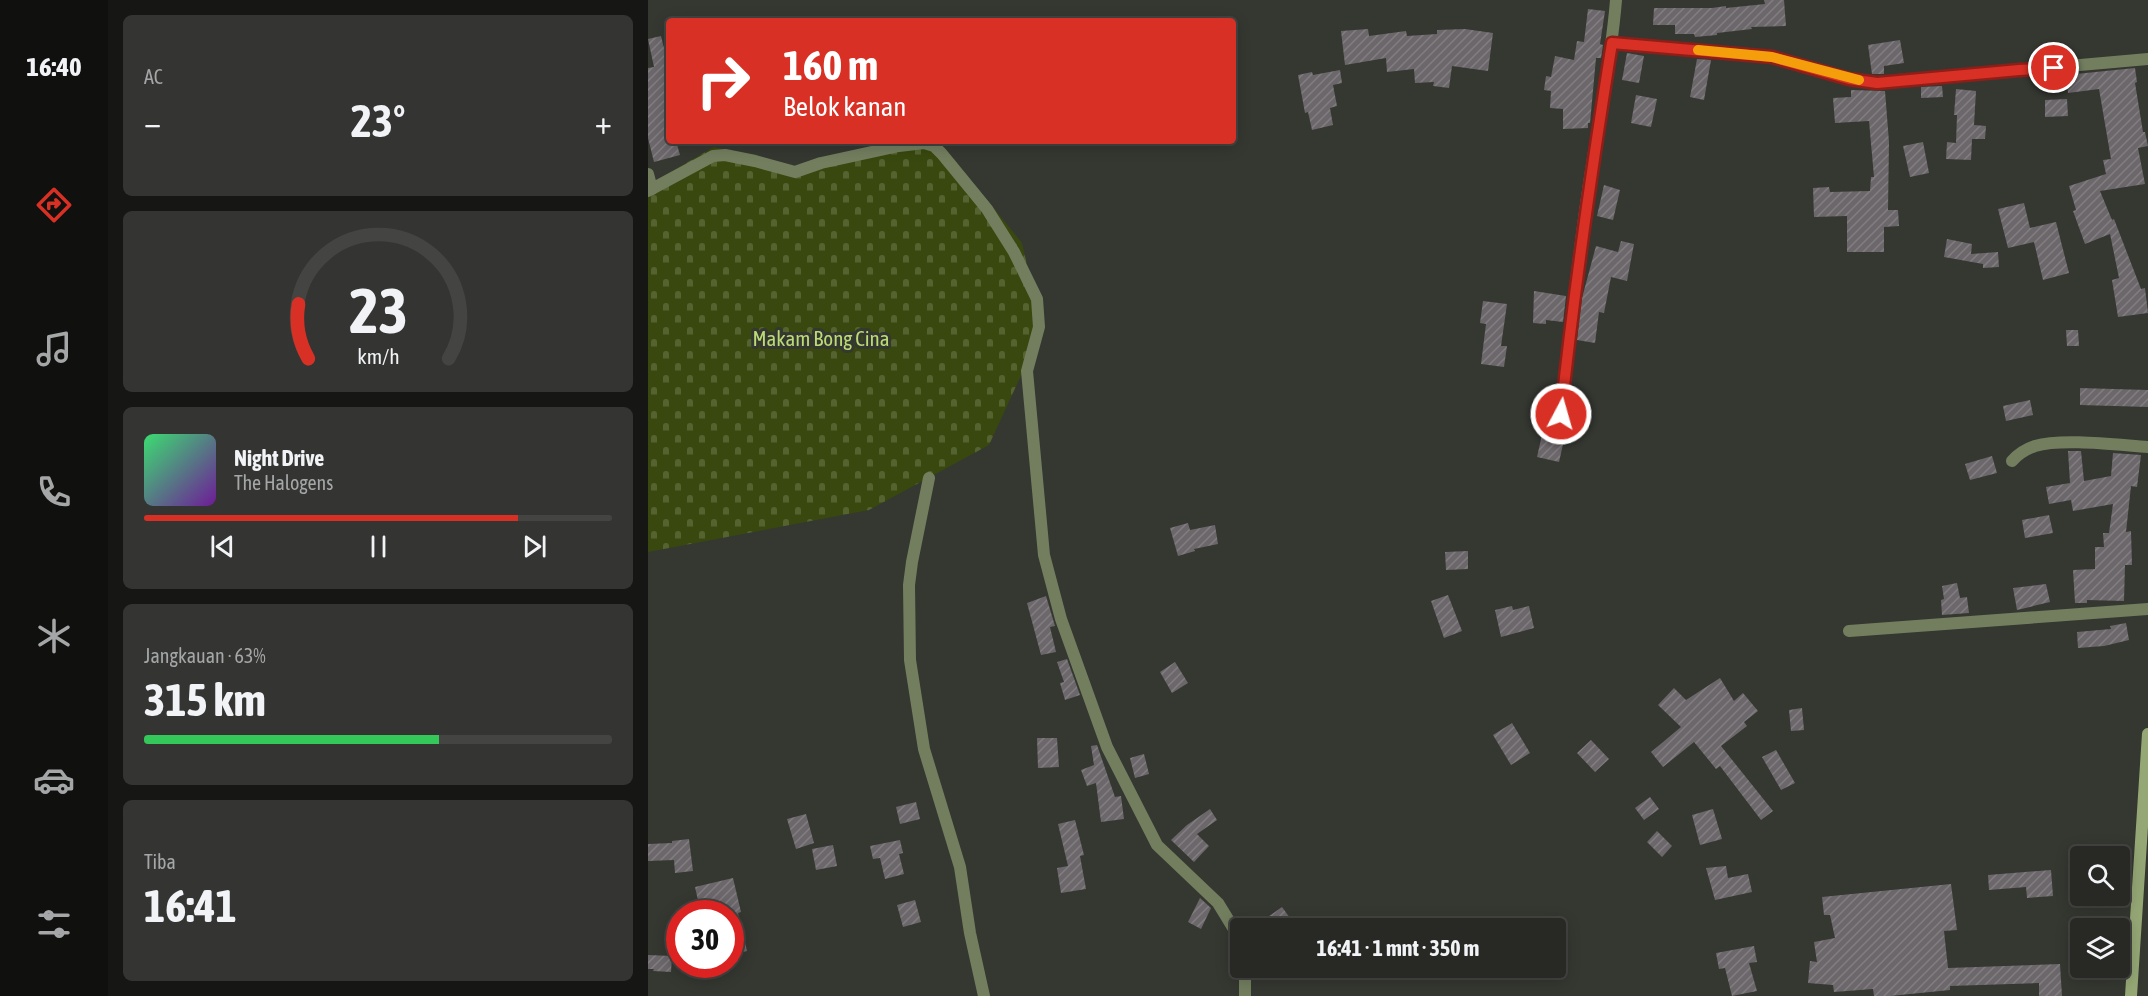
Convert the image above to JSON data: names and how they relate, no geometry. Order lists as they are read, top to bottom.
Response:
{
  "parks": ["Makam Bong Cina"],
  "page": {
    "tabs": "16:40",
    "tile": [
      "AC",
      ["Jangkauan · 63%", "315 km"],
      ["Tiba", "16:41"]
    ],
    "turn": ["160 m", "Belok kanan"],
    "heat": ["−", "23°", "+"],
    "song": ["Night Drive", "The Halogens"],
    "limit": "30",
    "trip": "16:41 · 1 mnt · 350 m",
    "gauge": ["23", "km/h"]
  }
}
